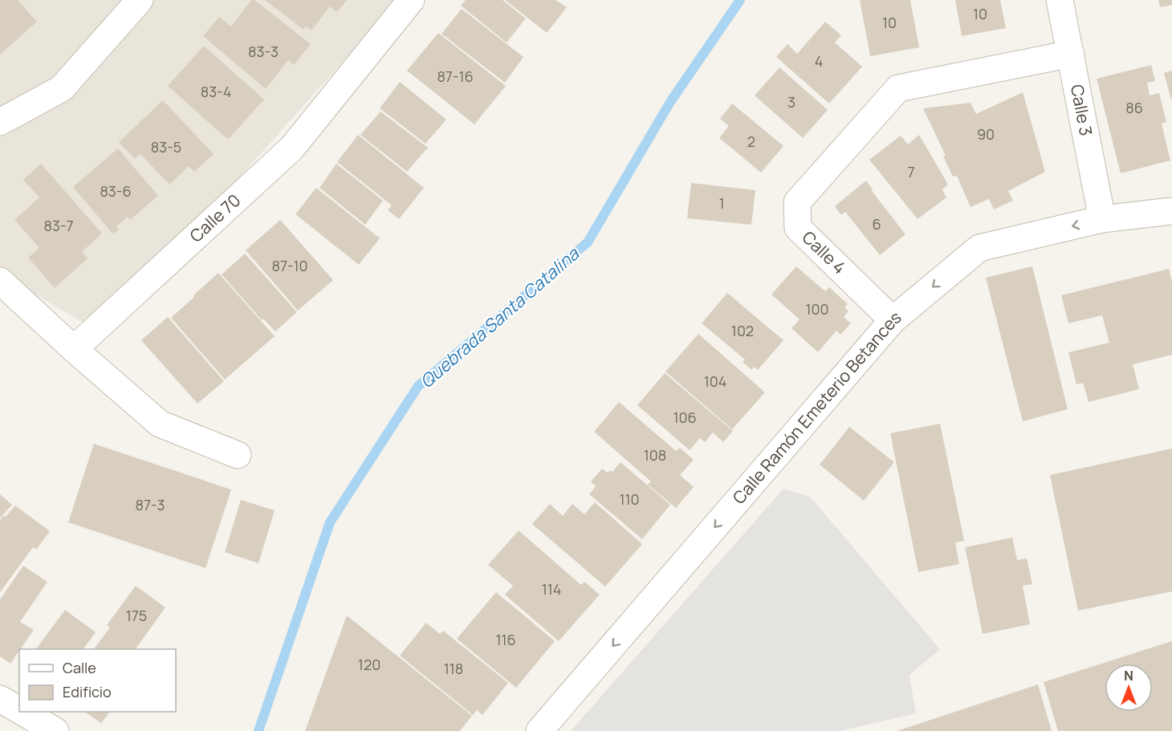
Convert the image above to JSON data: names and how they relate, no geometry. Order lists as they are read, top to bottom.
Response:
{
  "streets": {
    "street": [
      "Calle 3",
      "Calle 70",
      "Calle 4",
      "Calle Ramón Emeterio Betances"
    ]
  },
  "crossings": [
    ["Calle 3", "Calle 4"],
    ["Calle 3", "Calle Ramón Emeterio Betances"],
    ["Calle 4", "Calle Ramón Emeterio Betances"]
  ],
  "one_way": ["Calle Ramón Emeterio Betances"],
  "water": ["Quebrada Santa Catalina"],
  "house_numbers": [
    "10",
    "10",
    "83-3",
    "4",
    "87-16",
    "83-4",
    "3",
    "86",
    "90",
    "2",
    "83-5",
    "7",
    "83-6",
    "1",
    "6",
    "83-7",
    "87-10",
    "100",
    "102",
    "104",
    "106",
    "108",
    "110",
    "87-3",
    "114",
    "175",
    "116",
    "120",
    "118"
  ],
  "legend": ["Calle", "Edificio"],
  "north": "top"
}
